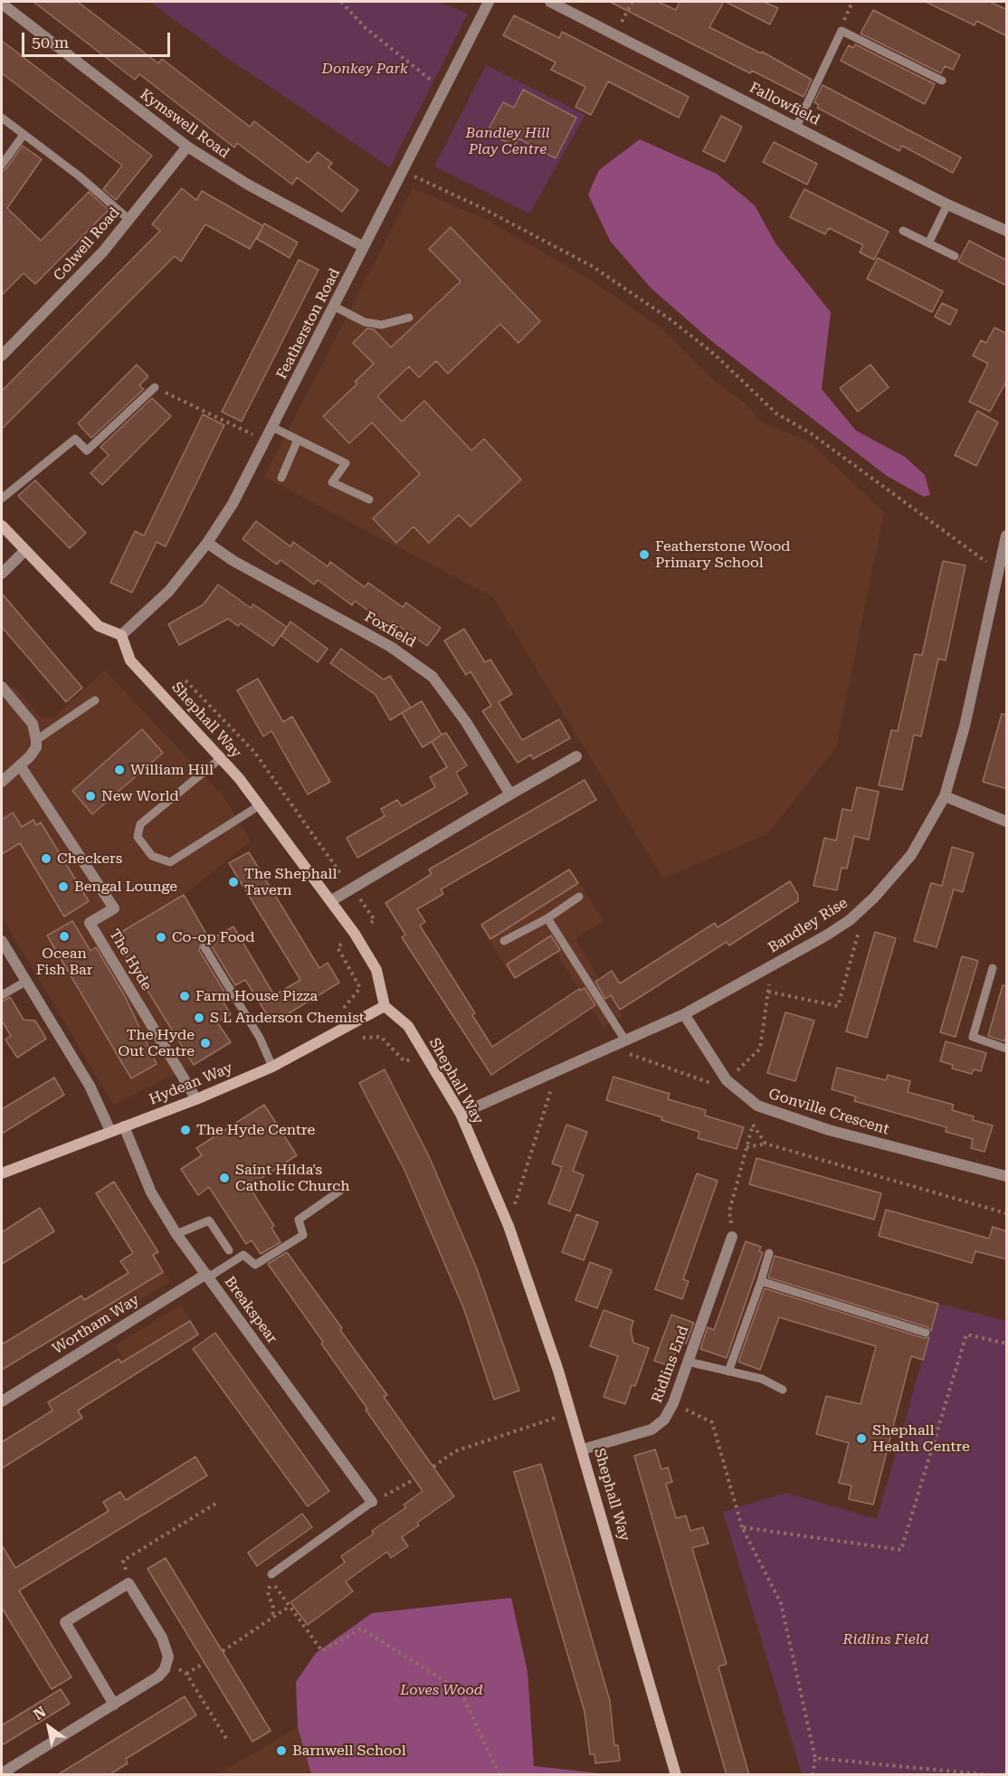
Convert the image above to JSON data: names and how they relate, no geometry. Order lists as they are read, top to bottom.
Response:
{
  "streets": {
    "street": [
      "Fallowfield",
      "Kymswell Road",
      "Colwell Road",
      "Featherston Road",
      "Foxfield",
      "Shephall Way",
      "Bandley Rise",
      "The Hyde",
      "Hydean Way",
      "Gonville Crescent",
      "Breakspear",
      "Wortham Way",
      "Ridlins End"
    ]
  },
  "crossings": [
    ["Kymswell Road", "Colwell Road"],
    ["Kymswell Road", "Featherston Road"],
    ["Featherston Road", "Foxfield"],
    ["Featherston Road", "Shephall Way"],
    ["Shephall Way", "Bandley Rise"],
    ["Shephall Way", "Hydean Way"],
    ["Shephall Way", "Ridlins End"],
    ["Bandley Rise", "Gonville Crescent"],
    ["The Hyde", "Hydean Way"],
    ["Hydean Way", "Breakspear"],
    ["Breakspear", "Wortham Way"]
  ],
  "parks": [
    "Donkey Park",
    "Bandley Hill Play Centre",
    "Ridlins Field",
    "Loves Wood"
  ],
  "places": [
    "Featherstone Wood Primary School",
    "William Hill",
    "New World",
    "Checkers",
    "The Shephall Tavern",
    "Bengal Lounge",
    "Ocean Fish Bar",
    "Co-op Food",
    "Farm House Pizza",
    "S L Anderson Chemist",
    "The Hyde Out Centre",
    "The Hyde Centre",
    "Saint Hilda's Catholic Church",
    "Shephall Health Centre",
    "Barnwell School"
  ],
  "scale_bar": "50 m",
  "north": "top left"
}
